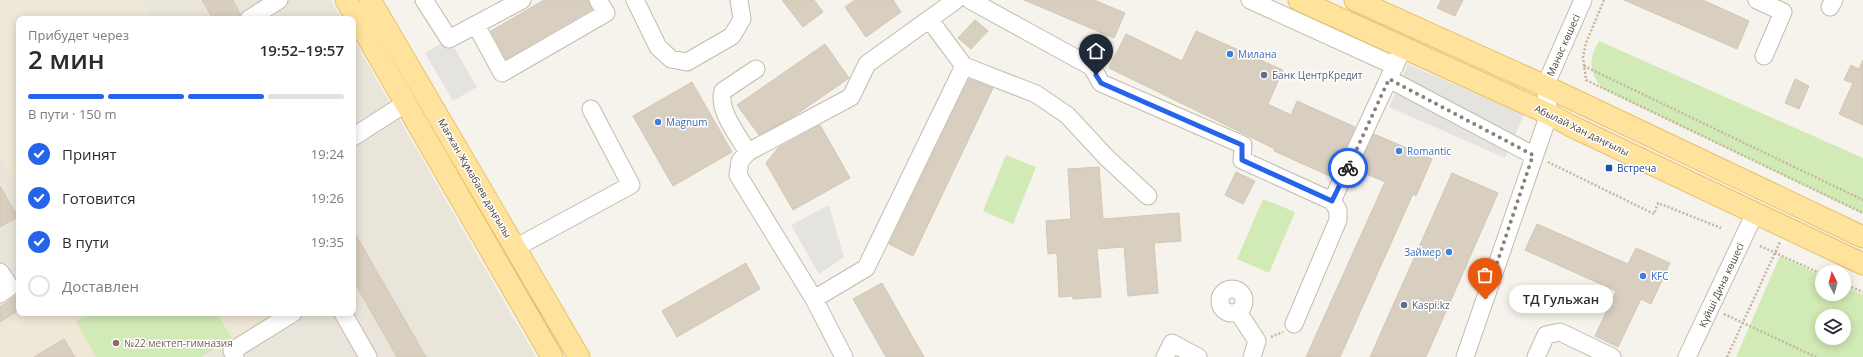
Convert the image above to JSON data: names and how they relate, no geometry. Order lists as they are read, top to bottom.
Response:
{
  "streets": {
    "main road": ["Абылай Хан даңғылы", "Мағжан Жұмабаев даңғылы"],
    "street": ["Манас көшесі", "Күйші Дина көшесі"]
  },
  "crossings": [
    ["Манас көшесі", "Абылай Хан даңғылы"],
    ["Абылай Хан даңғылы", "Күйші Дина көшесі"]
  ],
  "places": {
    "other": [
      "Милана",
      "Банк ЦентрКредит",
      "Magnum",
      "Romantic",
      "Займер",
      "KFC",
      "ТД Гульжан",
      "Kaspi.kz",
      "№22 мектеп-гимназия"
    ],
    "transit": ["Встреча"]
  },
  "north": "top",
  "page": {
    "heading": ["2 мин", "Прибудет через", "19:52–19:57"],
    "bar": "В пути · 150 m",
    "list": [
      ["Принят", "19:24"],
      ["Готовится", "19:26"],
      ["В пути", "19:35"],
      "Доставлен"
    ],
    "bubble": "ТД Гульжан"
  }
}
